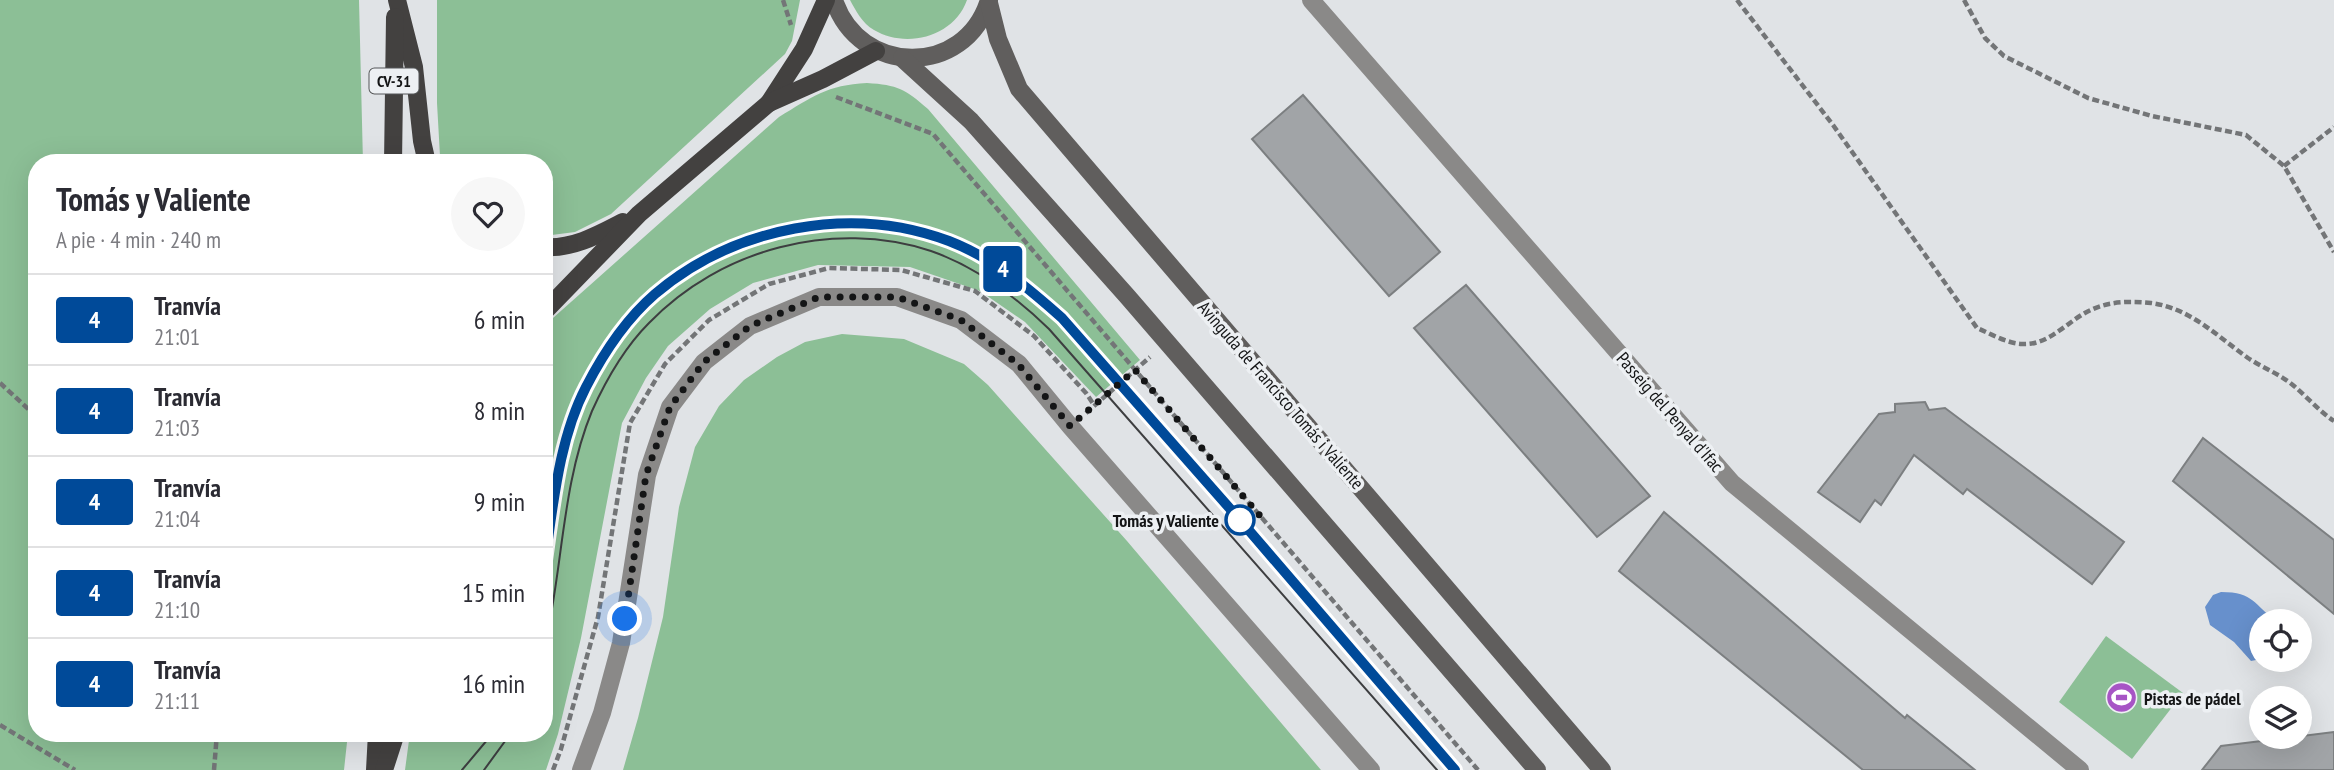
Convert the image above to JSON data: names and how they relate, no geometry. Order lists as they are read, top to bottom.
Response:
{
  "streets": {
    "main road": ["CV-31", "Avinguda de Francisco Tomás i Valiente"],
    "street": ["Passeig del Penyal d'Ifac"]
  },
  "places": {
    "other": ["Tomás y Valiente"],
    "sports": ["Pistas de pádel"]
  },
  "lines": ["tram line 4"],
  "page": {
    "on_map": "4",
    "heading": ["Tomás y Valiente", "A pie · 4 min · 240 m"],
    "list": [
      {
        "mark": "4",
        "name": "Tranvía",
        "note": "21:01",
        "value": "6 min"
      },
      {
        "mark": "4",
        "name": "Tranvía",
        "note": "21:03",
        "value": "8 min"
      },
      {
        "mark": "4",
        "name": "Tranvía",
        "note": "21:04",
        "value": "9 min"
      },
      {
        "mark": "4",
        "name": "Tranvía",
        "note": "21:10",
        "value": "15 min"
      },
      {
        "mark": "4",
        "name": "Tranvía",
        "note": "21:11",
        "value": "16 min"
      }
    ]
  }
}
